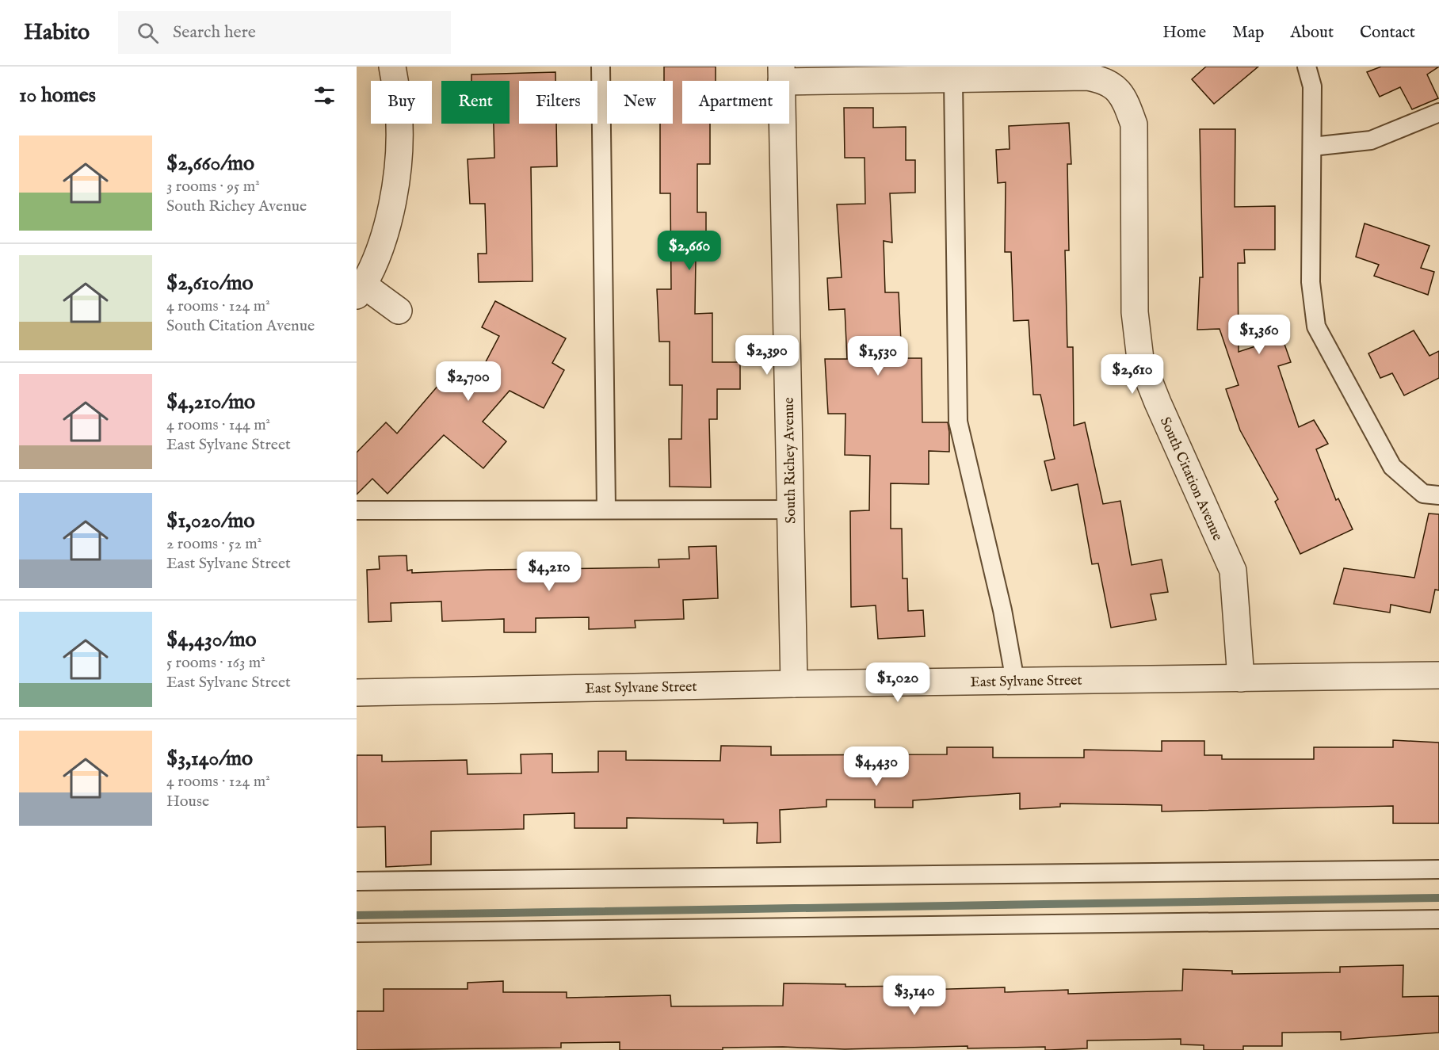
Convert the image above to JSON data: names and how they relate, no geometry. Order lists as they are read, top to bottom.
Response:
{
  "streets": {
    "street": ["South Richey Avenue", "South Citation Avenue", "East Sylvane Street"]
  },
  "crossings": [
    ["South Richey Avenue", "East Sylvane Street"],
    ["South Citation Avenue", "East Sylvane Street"]
  ],
  "page": {
    "header": "Habito",
    "search": "Search here",
    "nav": [
      "Home",
      "Map",
      "About",
      "Contact"
    ],
    "heading": "10 homes",
    "chip": [
      "Buy",
      "Rent",
      "Filters",
      "New",
      "Apartment"
    ],
    "list": [
      {
        "name": "$2,660/mo",
        "note": "3 rooms · 95 m² · South Richey Avenue"
      },
      {
        "name": "$2,610/mo",
        "note": "4 rooms · 124 m² · South Citation Avenue"
      },
      {
        "name": "$4,210/mo",
        "note": "4 rooms · 144 m² · East Sylvane Street"
      },
      {
        "name": "$1,020/mo",
        "note": "2 rooms · 52 m² · East Sylvane Street"
      },
      {
        "name": "$4,430/mo",
        "note": "5 rooms · 163 m² · East Sylvane Street"
      },
      {
        "name": "$3,140/mo",
        "note": "4 rooms · 124 m² · House"
      }
    ],
    "price": [
      "$2,660",
      "$1,360",
      "$2,390",
      "$1,530",
      "$2,610",
      "$2,700",
      "$4,210",
      "$1,020",
      "$4,430",
      "$3,140"
    ]
  }
}
